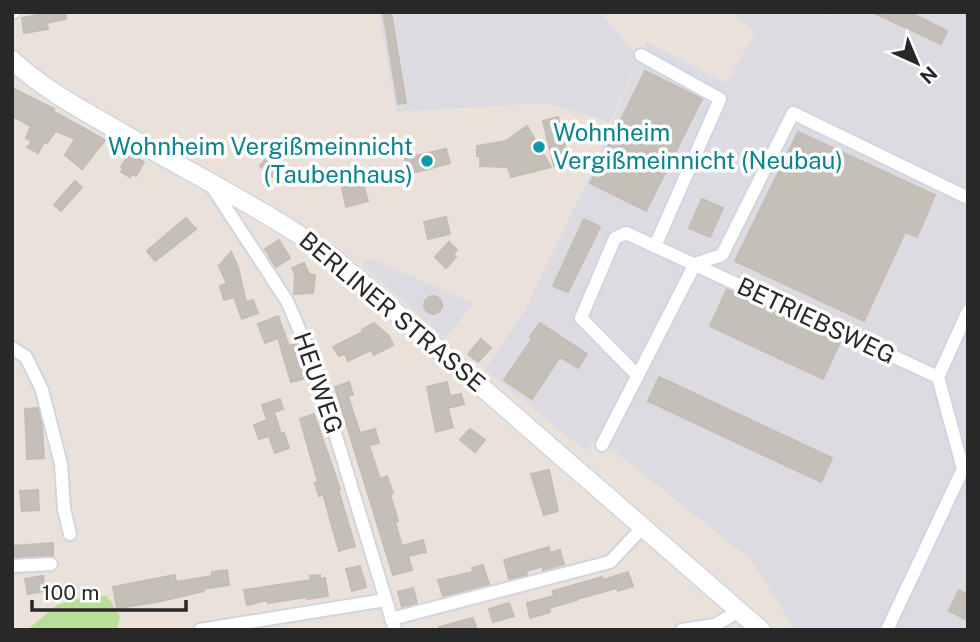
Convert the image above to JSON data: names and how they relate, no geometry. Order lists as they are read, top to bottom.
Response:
{
  "streets": {
    "main road": ["BERLINER STRASSE"],
    "street": ["BETRIEBSWEG", "HEUWEG"]
  },
  "crossings": [
    ["BERLINER STRASSE", "HEUWEG"]
  ],
  "places": ["Wohnheim Vergißmeinnicht (Neubau)", "Wohnheim Vergißmeinnicht (Taubenhaus)"],
  "scale_bar": "100 m",
  "north": "bottom right"
}
